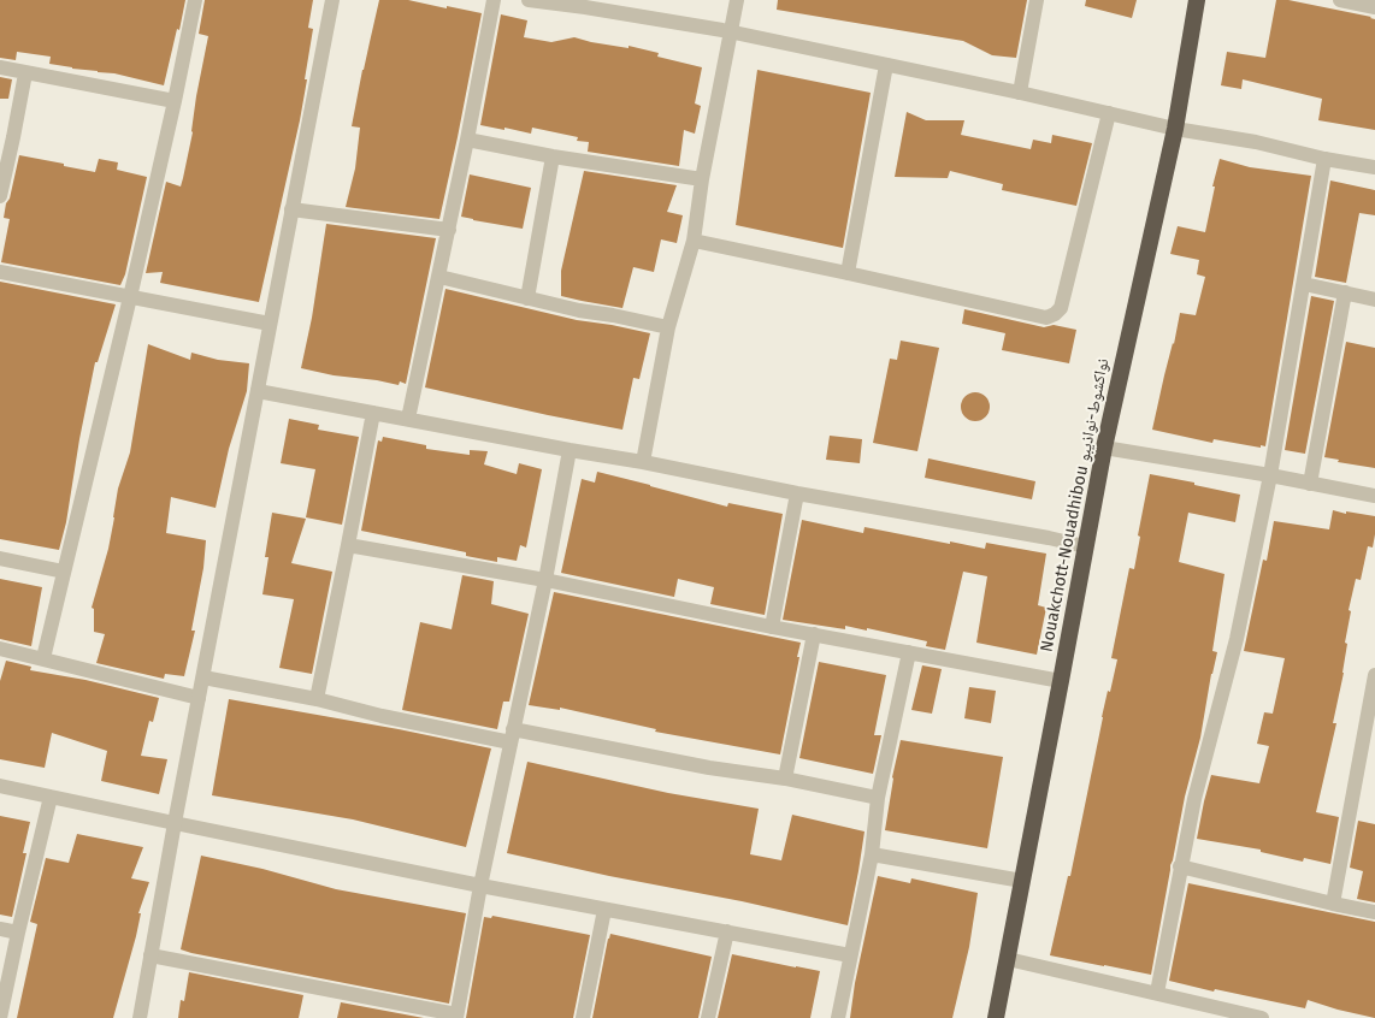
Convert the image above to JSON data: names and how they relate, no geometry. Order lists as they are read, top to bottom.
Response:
{
  "streets": {
    "highway": ["Nouakchott-Nouadhibou نواكشوط-نواذيبو"]
  }
}
